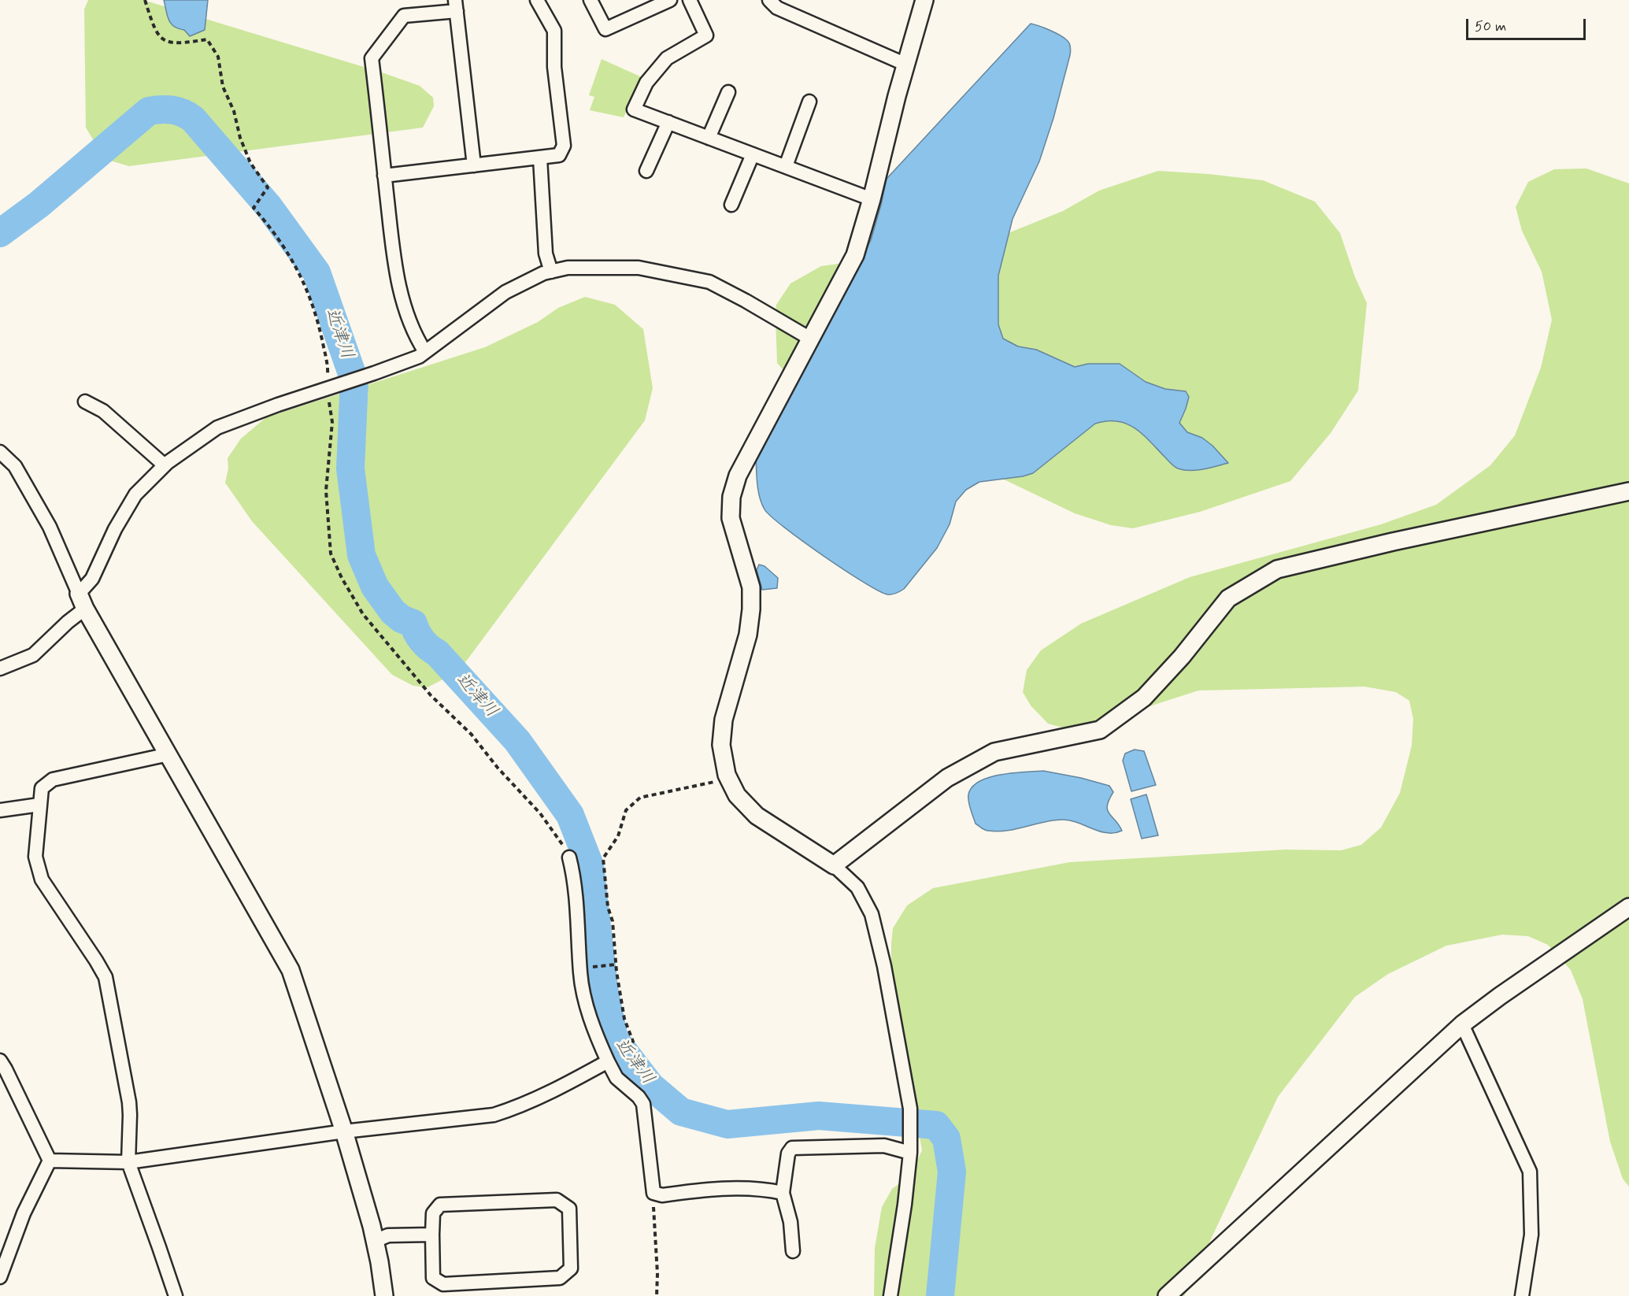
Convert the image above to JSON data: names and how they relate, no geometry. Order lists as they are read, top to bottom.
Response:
{
  "water": ["近津川"],
  "scale_bar": "50 m"
}
